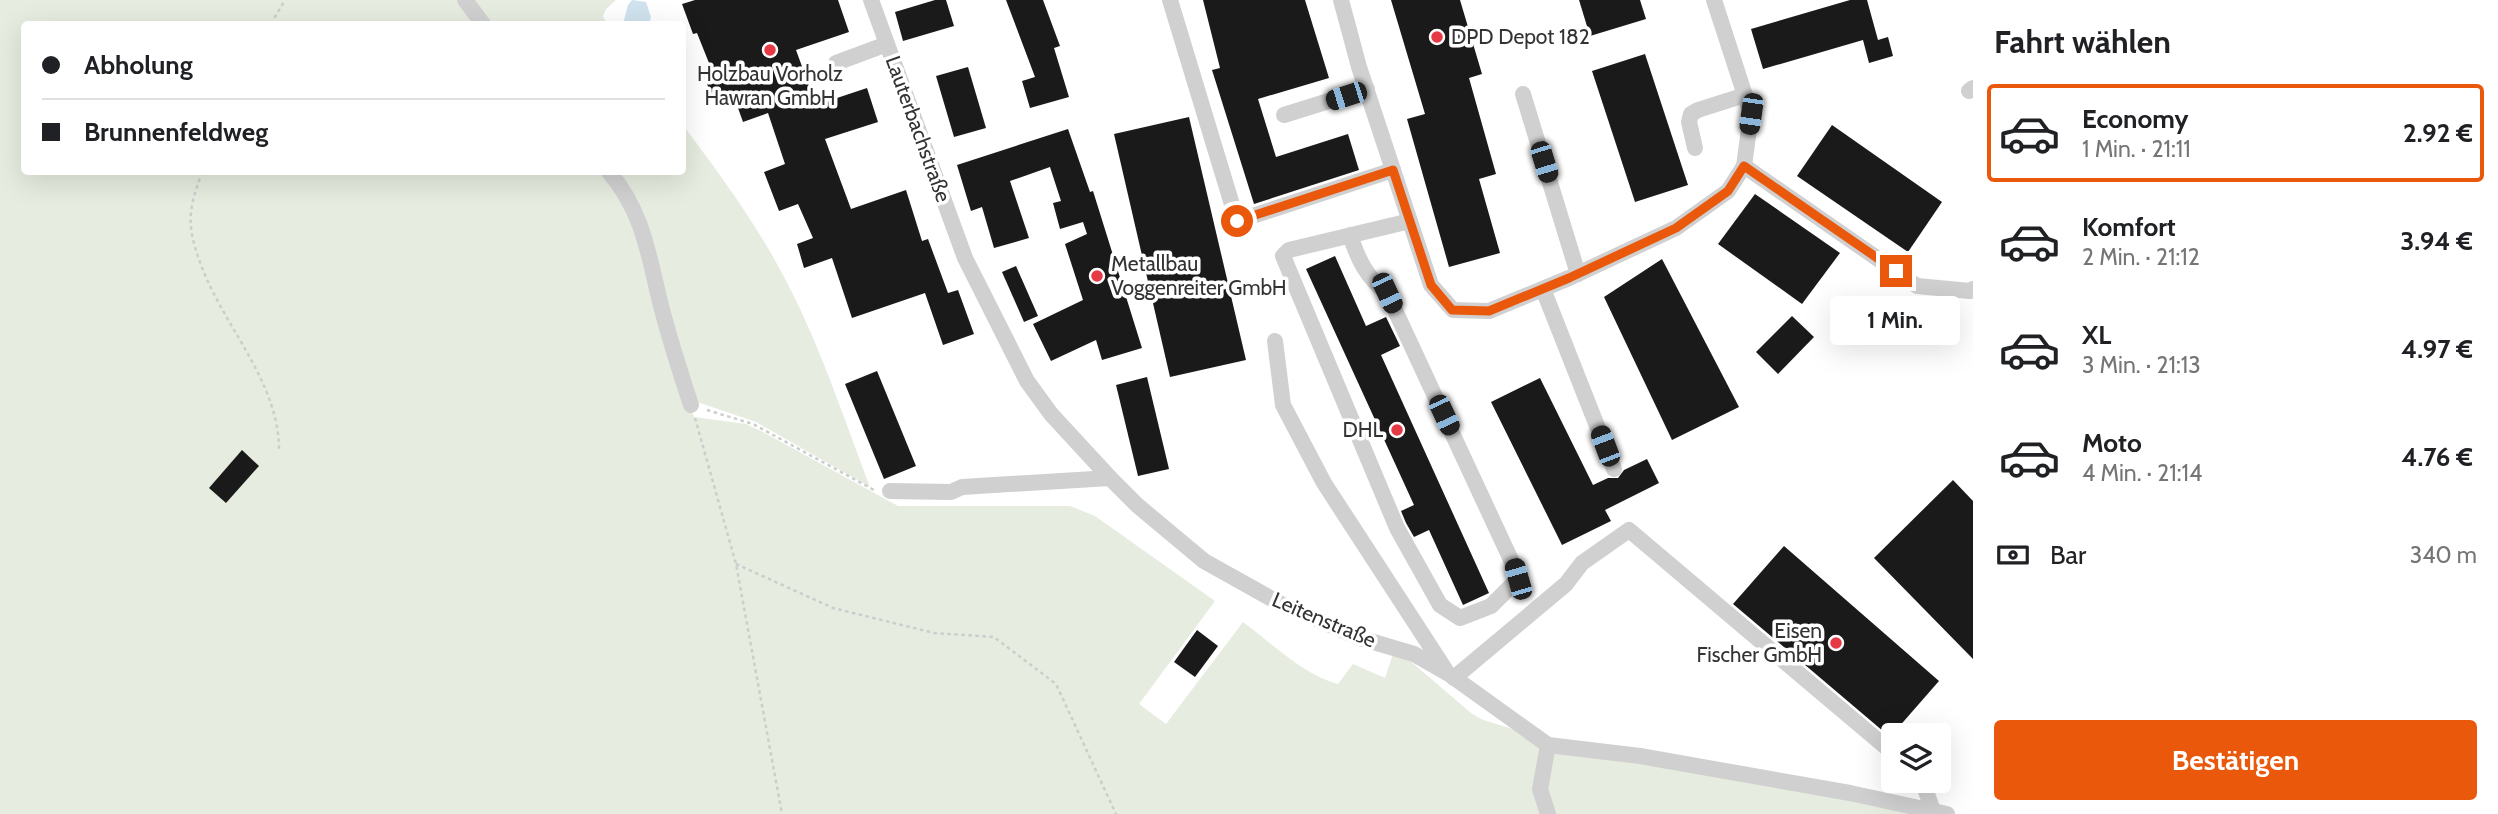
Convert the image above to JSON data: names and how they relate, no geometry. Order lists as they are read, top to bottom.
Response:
{
  "streets": {
    "street": ["Lauterbachstraße", "Leitenstraße"]
  },
  "crossings": [
    ["Lauterbachstraße", "Leitenstraße"]
  ],
  "places": [
    "DPD Depot 182",
    "Holzbau Vorholz Hawran GmbH",
    "Metallbau Voggenreiter GmbH",
    "DHL",
    "Eisen Fischer GmbH"
  ],
  "page": {
    "heading": "Fahrt wählen",
    "banner": ["Abholung", "Brunnenfeldweg"],
    "list": [
      {
        "name": "Economy",
        "note": "1 Min. · 21:11",
        "value": "2.92 €"
      },
      {
        "name": "Komfort",
        "note": "2 Min. · 21:12",
        "value": "3.94 €"
      },
      {
        "name": "XL",
        "note": "3 Min. · 21:13",
        "value": "4.97 €"
      },
      {
        "name": "Moto",
        "note": "4 Min. · 21:14",
        "value": "4.76 €"
      }
    ],
    "bubble": "1 Min.",
    "pay": ["Bar", "340 m"],
    "buttons": "Bestätigen"
  }
}
